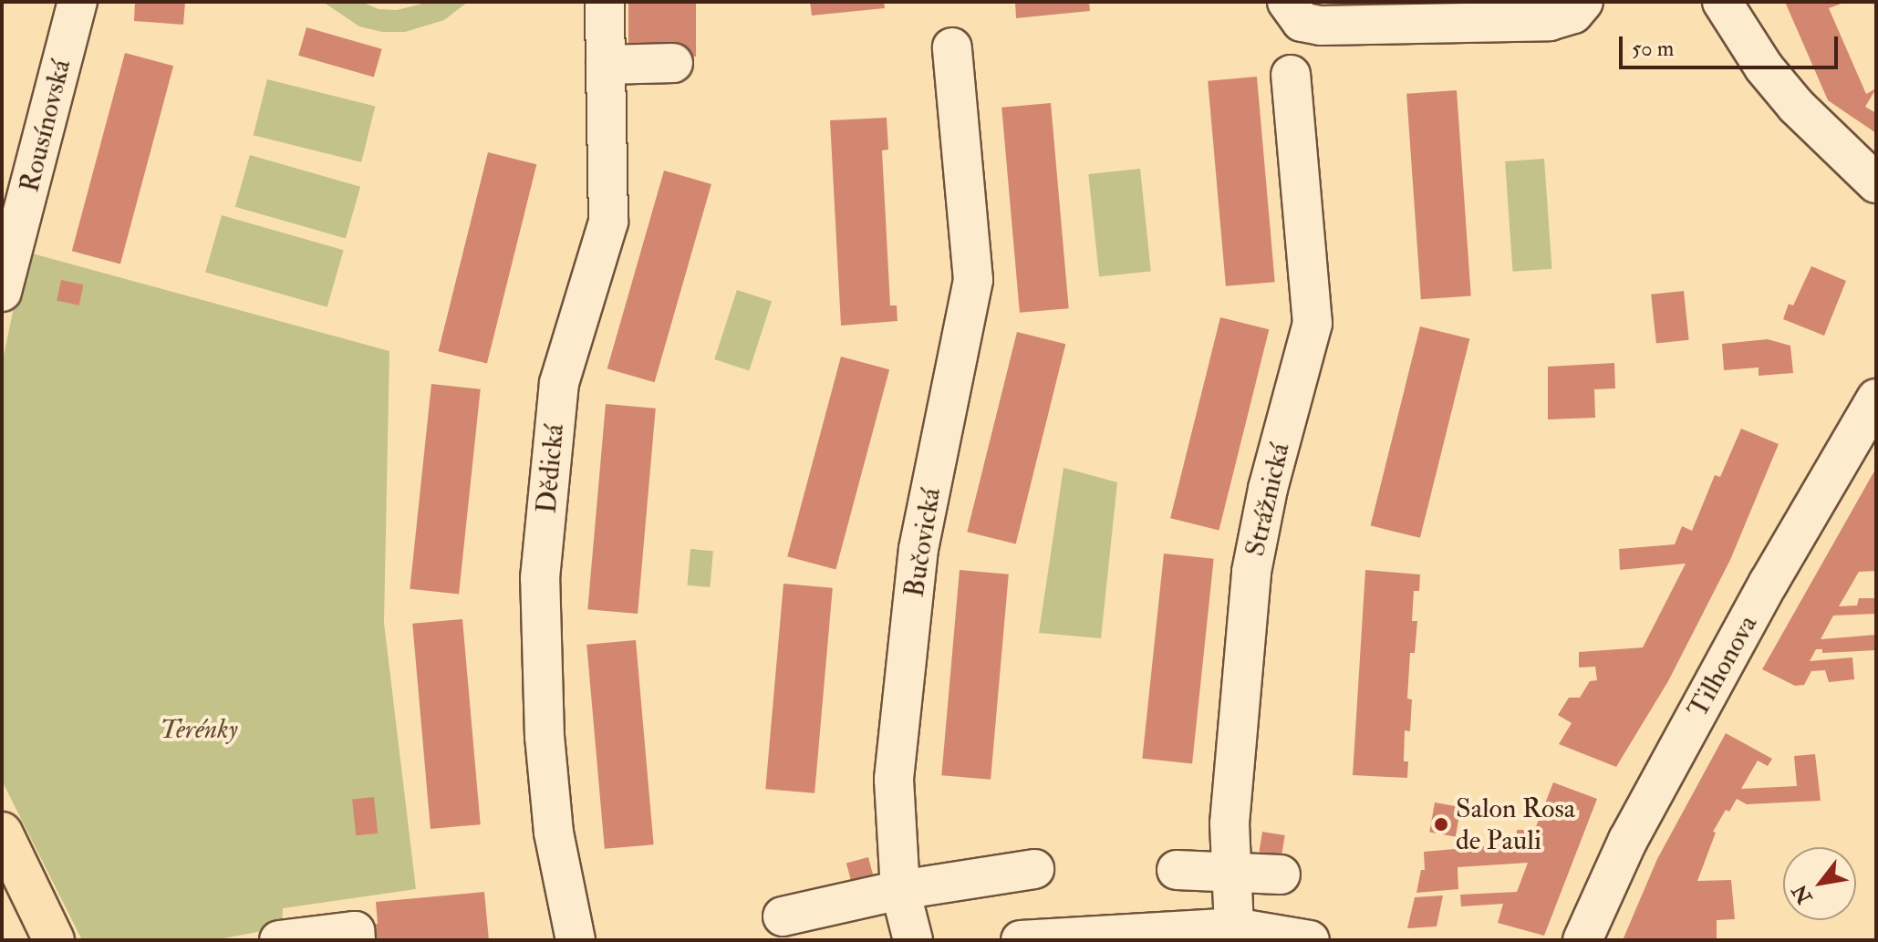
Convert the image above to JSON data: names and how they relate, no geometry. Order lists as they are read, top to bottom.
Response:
{
  "streets": {
    "street": [
      "Rousínovská",
      "Dědická",
      "Strážnická",
      "Bučovická",
      "Tilhonova"
    ]
  },
  "parks": ["Terénky"],
  "places": ["Salon Rosa de Pauli"],
  "scale_bar": "50 m",
  "north": "bottom left"
}
